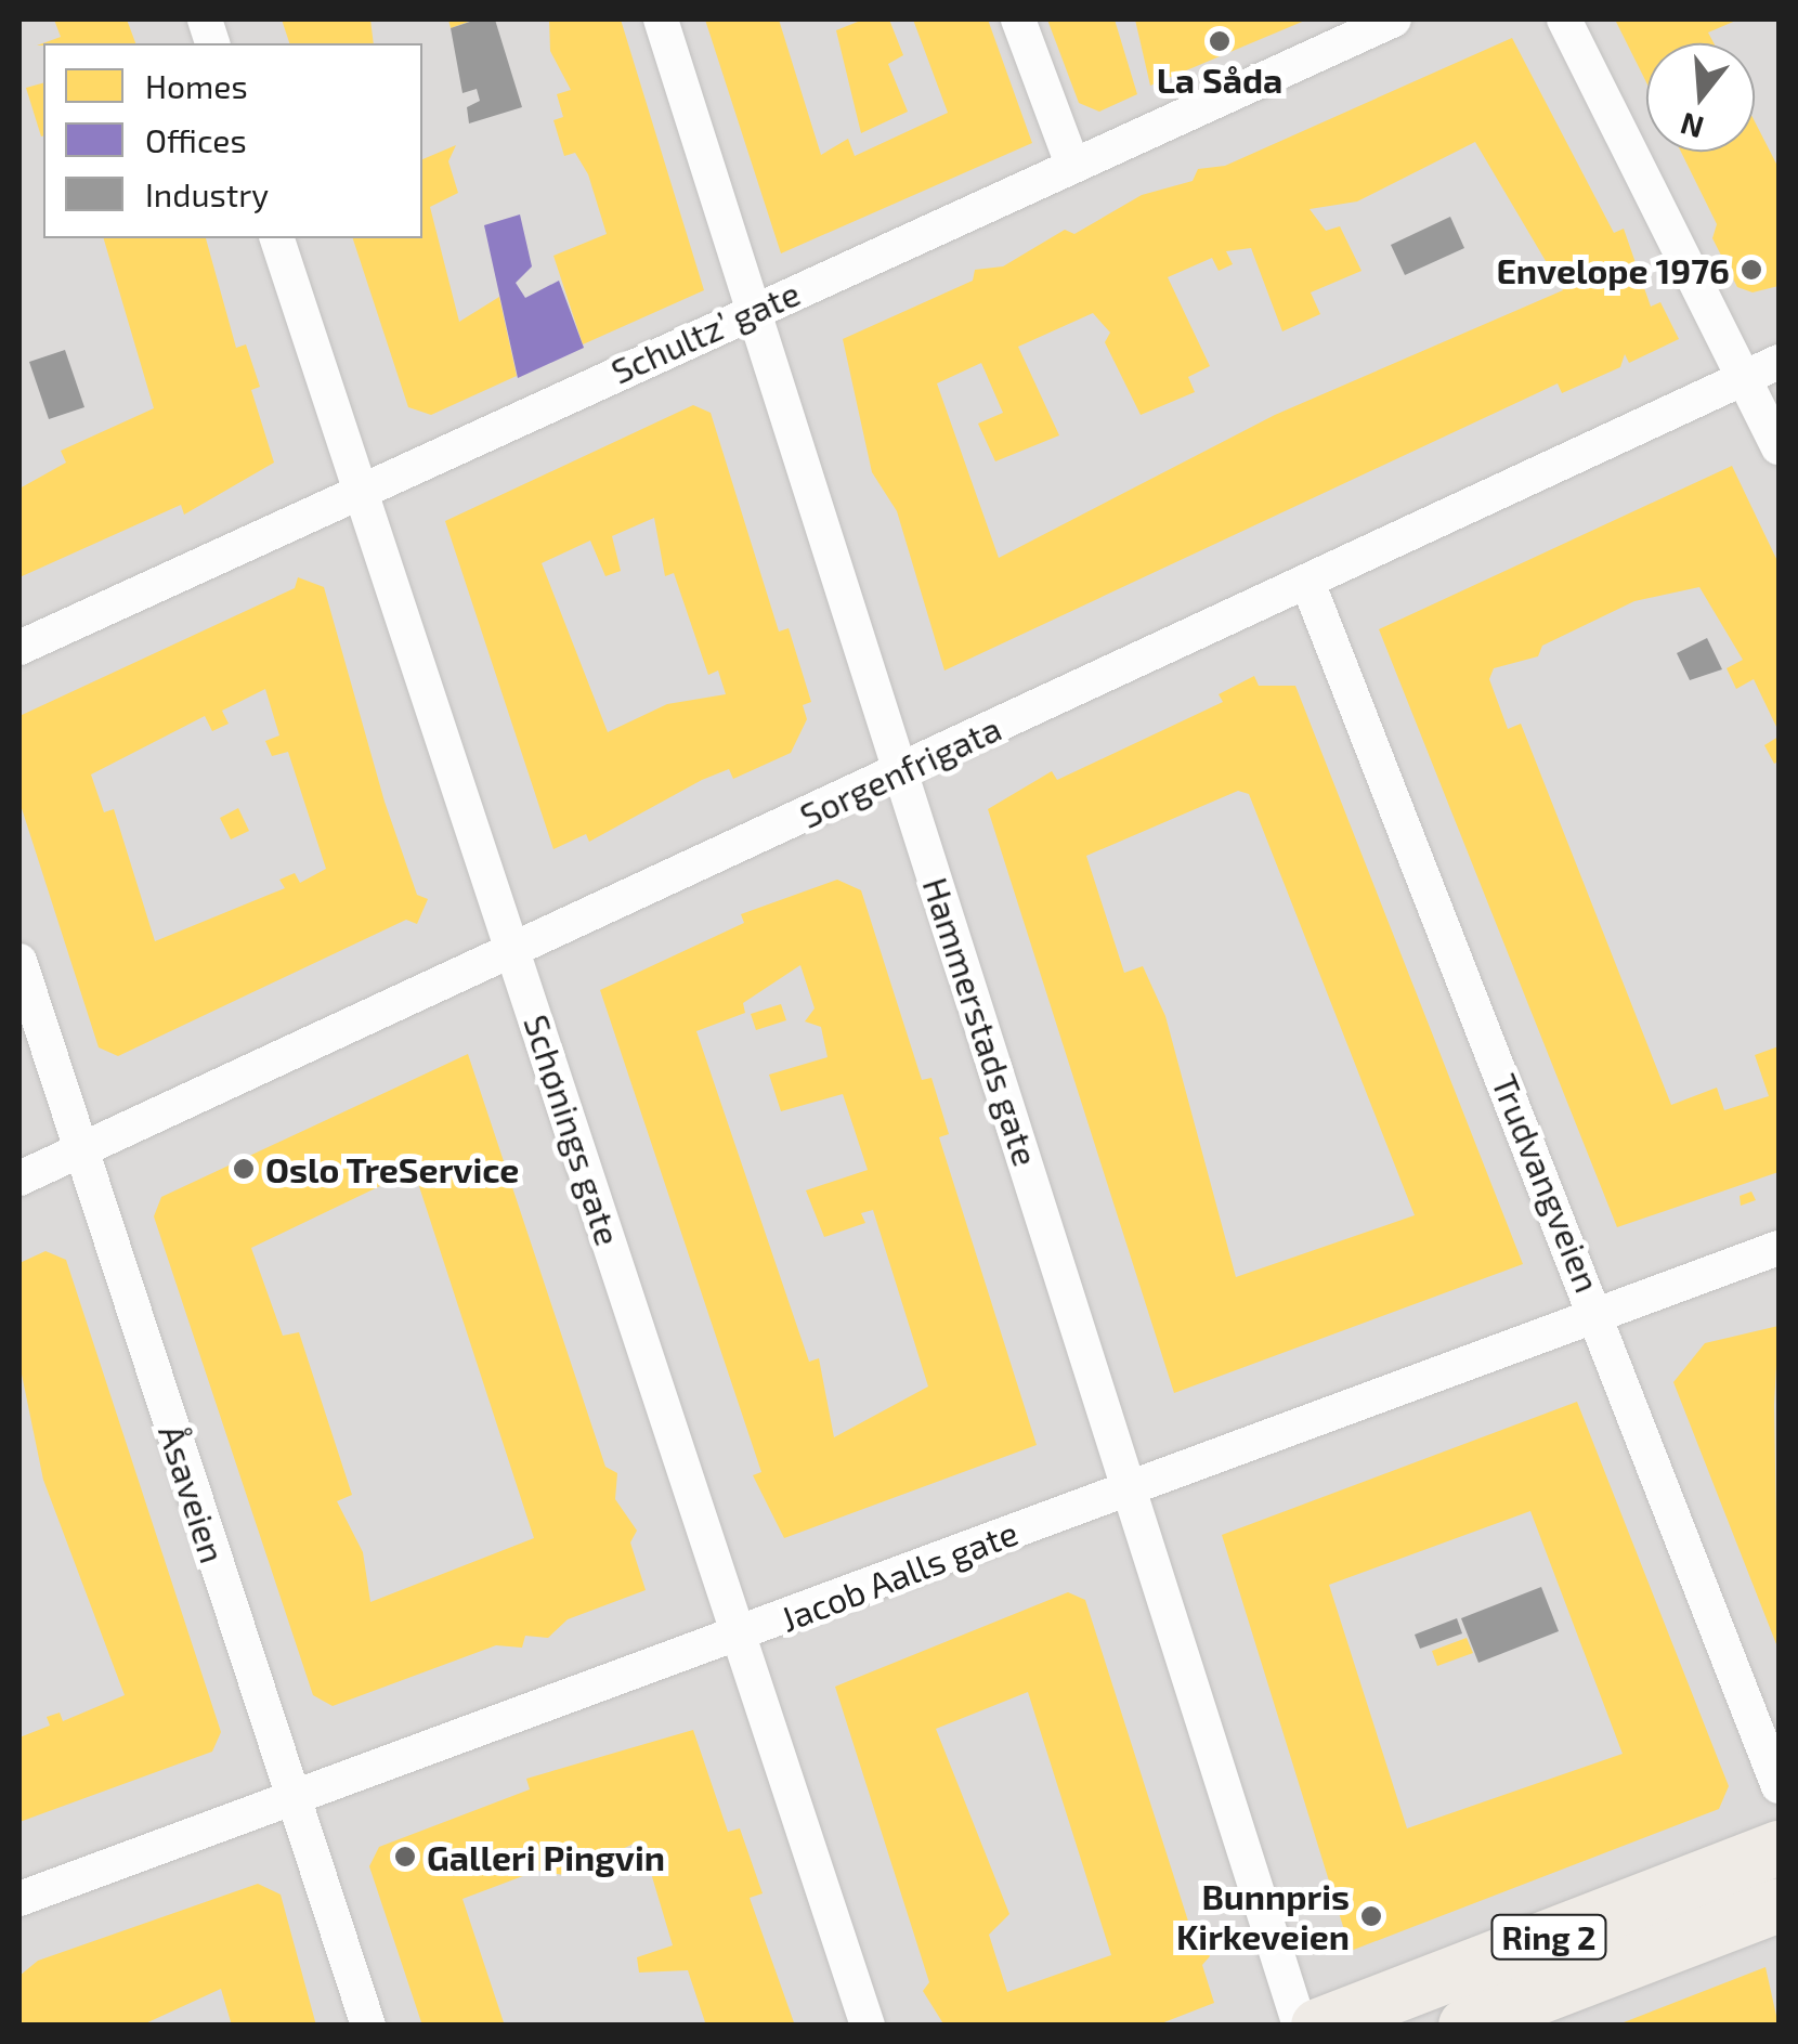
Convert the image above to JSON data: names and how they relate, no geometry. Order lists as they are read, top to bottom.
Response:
{
  "streets": {
    "main road": ["Ring 2"],
    "street": [
      "Schultz’ gate",
      "Sorgenfrigata",
      "Hammerstads gate",
      "Schønings gate",
      "Trudvangveien",
      "Åsaveien",
      "Jacob Aalls gate"
    ]
  },
  "crossings": [
    ["Schultz’ gate", "Hammerstads gate"],
    ["Schultz’ gate", "Schønings gate"],
    ["Sorgenfrigata", "Hammerstads gate"],
    ["Sorgenfrigata", "Schønings gate"],
    ["Sorgenfrigata", "Trudvangveien"],
    ["Sorgenfrigata", "Åsaveien"],
    ["Hammerstads gate", "Jacob Aalls gate"],
    ["Schønings gate", "Jacob Aalls gate"],
    ["Trudvangveien", "Jacob Aalls gate"],
    ["Åsaveien", "Jacob Aalls gate"]
  ],
  "places": [
    "La Såda",
    "Envelope 1976",
    "Oslo TreService",
    "Galleri Pingvin",
    "Bunnpris Kirkeveien"
  ],
  "legend": ["Homes", "Offices", "Industry"],
  "north": "bottom"
}
